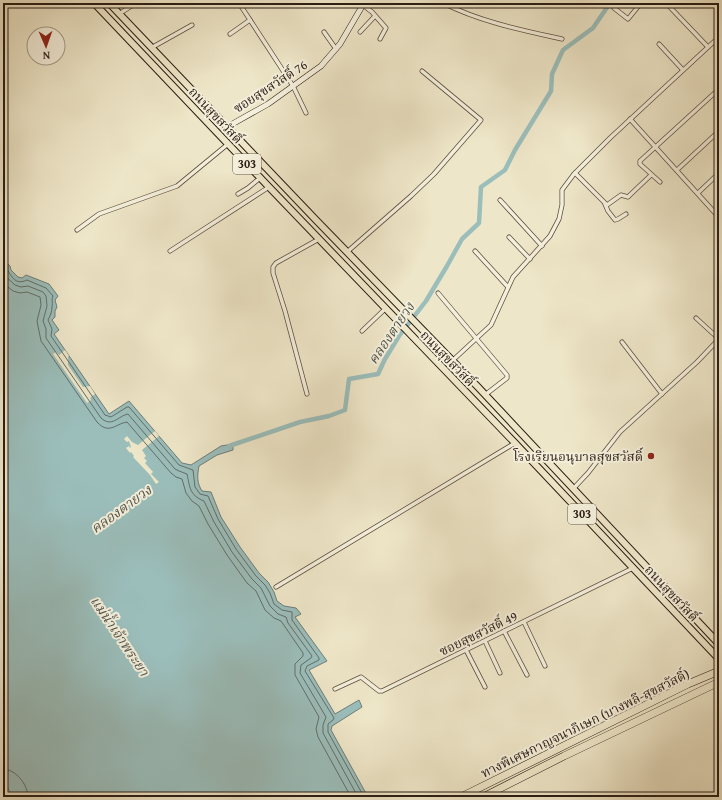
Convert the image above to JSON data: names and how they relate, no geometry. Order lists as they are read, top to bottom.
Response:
{
  "streets": {
    "highway": ["ทางพิเศษกาญจนาภิเษก (บางพลี-สุขสวัสดิ์)"],
    "main road": ["ถนนสุขสวัสดิ์", "303"],
    "street": ["ซอยสุขสวัสดิ์ 76", "ซอยสุขสวัสดิ์ 49"]
  },
  "crossings": [
    ["ซอยสุขสวัสดิ์ 76", "ถนนสุขสวัสดิ์"],
    ["ถนนสุขสวัสดิ์", "ซอยสุขสวัสดิ์ 49"]
  ],
  "water": ["คลองตายวง", "แม่น้ำเจ้าพระยา"],
  "places": ["โรงเรียนอนุบาลสุขสวัสดิ์"],
  "north": "bottom"
}
